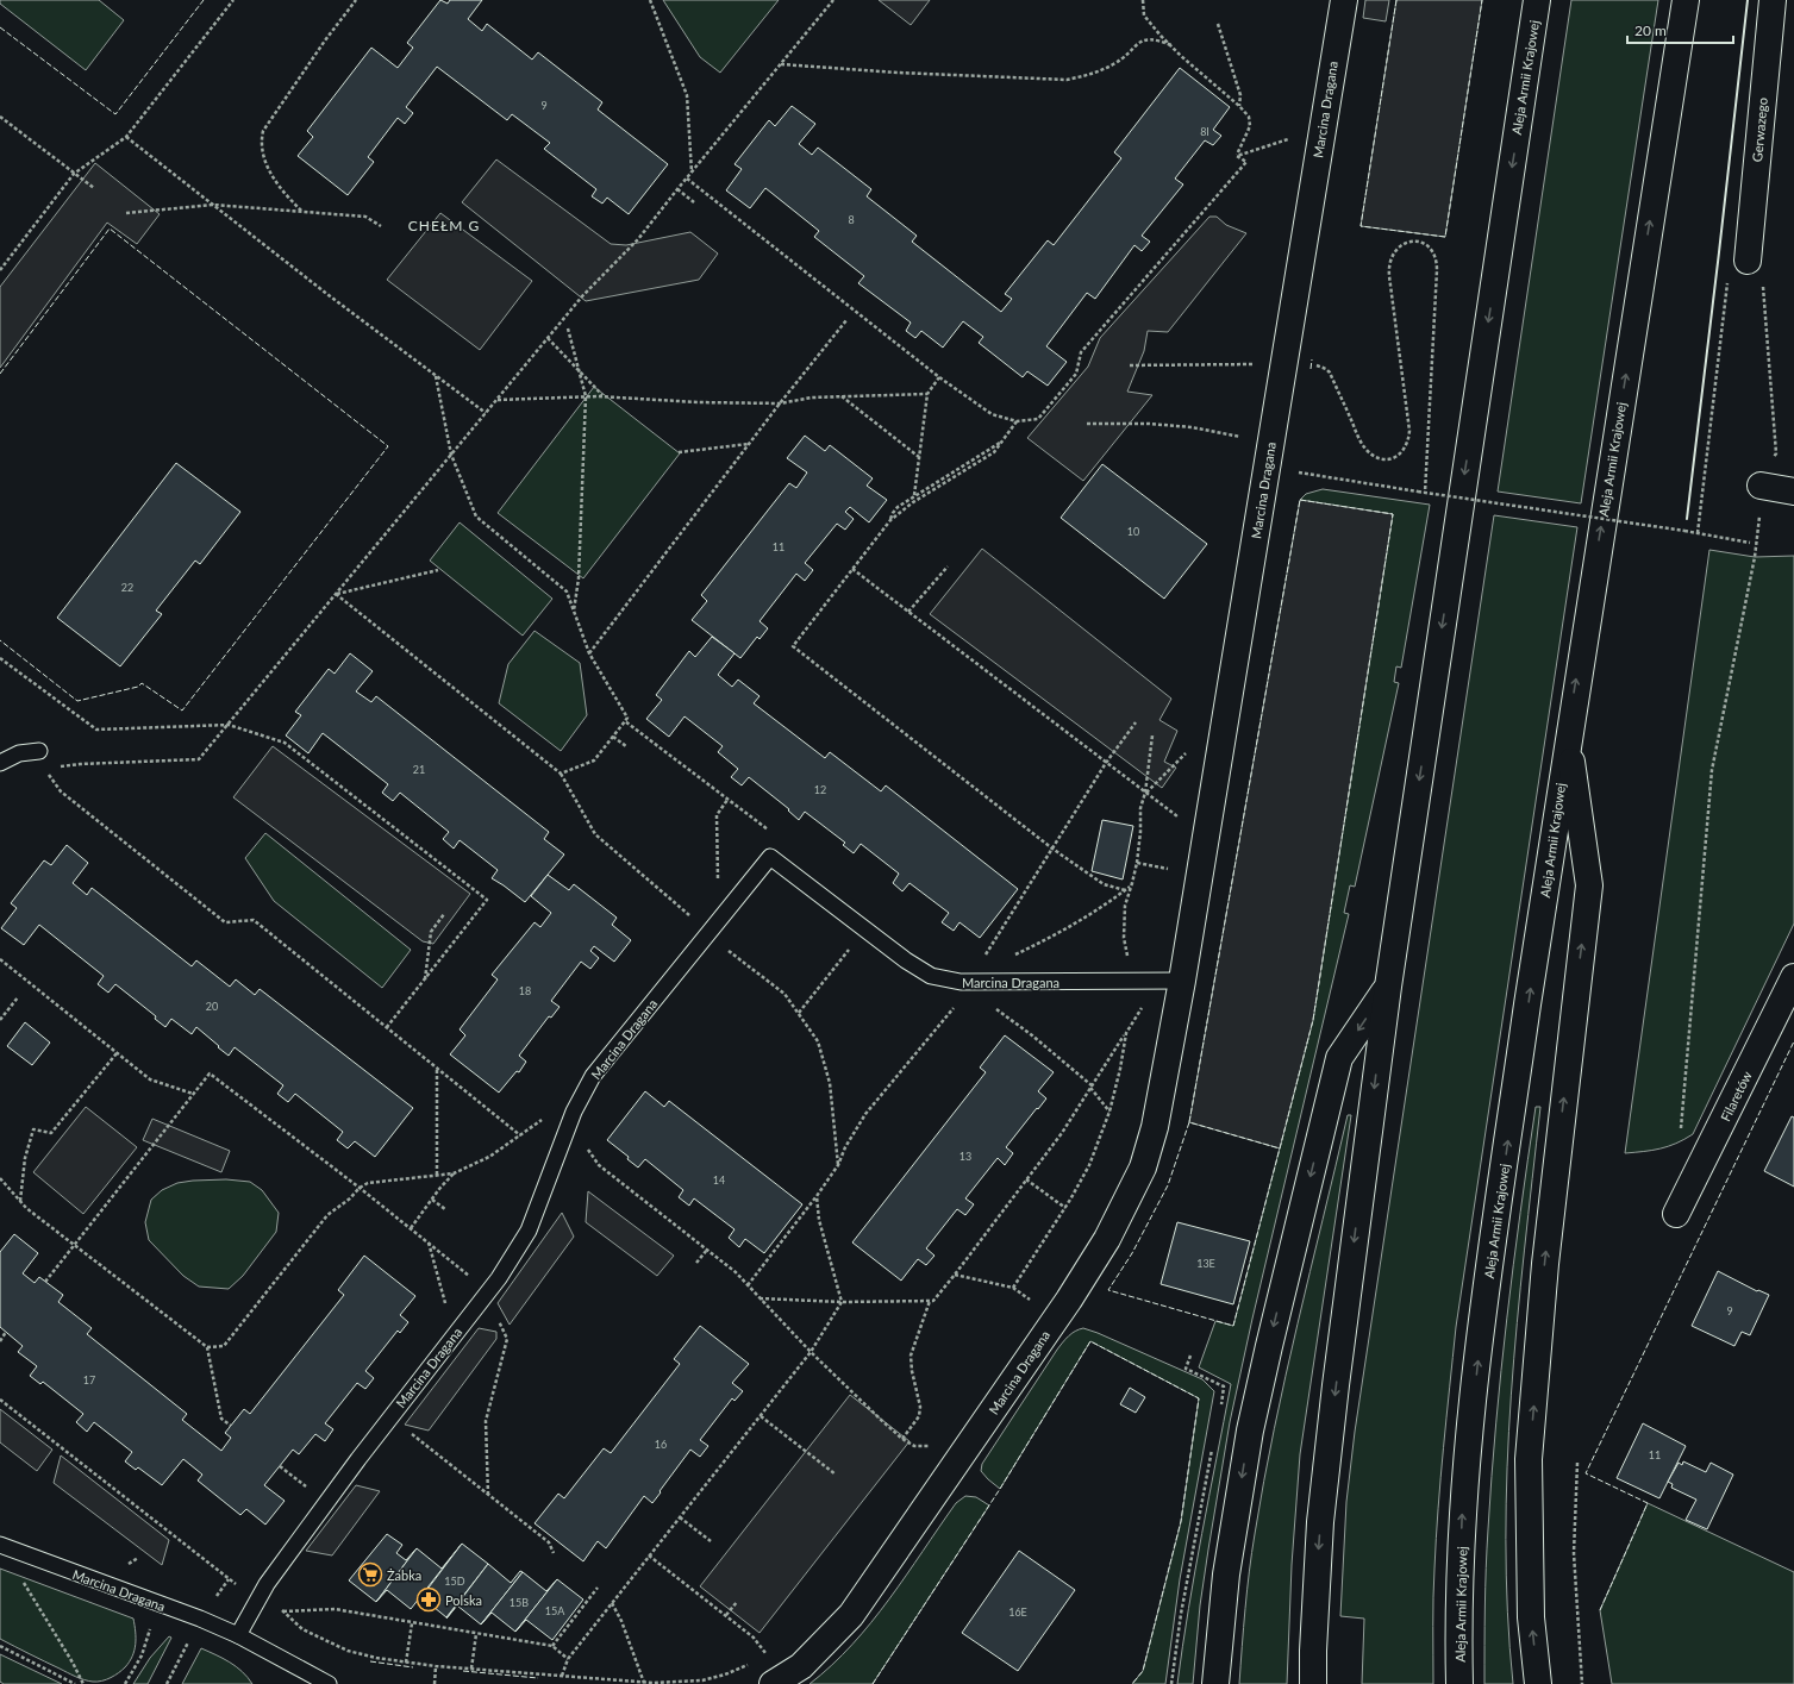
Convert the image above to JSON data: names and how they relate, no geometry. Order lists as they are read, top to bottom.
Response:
{
  "streets": {
    "main road": [
      "Aleja Armii Krajowej",
      "Marcina Dragana",
      "Gerwazego",
      "Filaretów"
    ]
  },
  "districts": ["CHEŁM G"],
  "places": {
    "supermarket": ["Żabka"],
    "pharmacy": ["Polska"]
  },
  "house_numbers": [
    "9",
    "8I",
    "8",
    "10",
    "11",
    "22",
    "21",
    "12",
    "18",
    "20",
    "13",
    "14",
    "13E",
    "9",
    "17",
    "16",
    "11",
    "15D",
    "15B",
    "15A",
    "16E"
  ],
  "scale_bar": "20 m"
}
